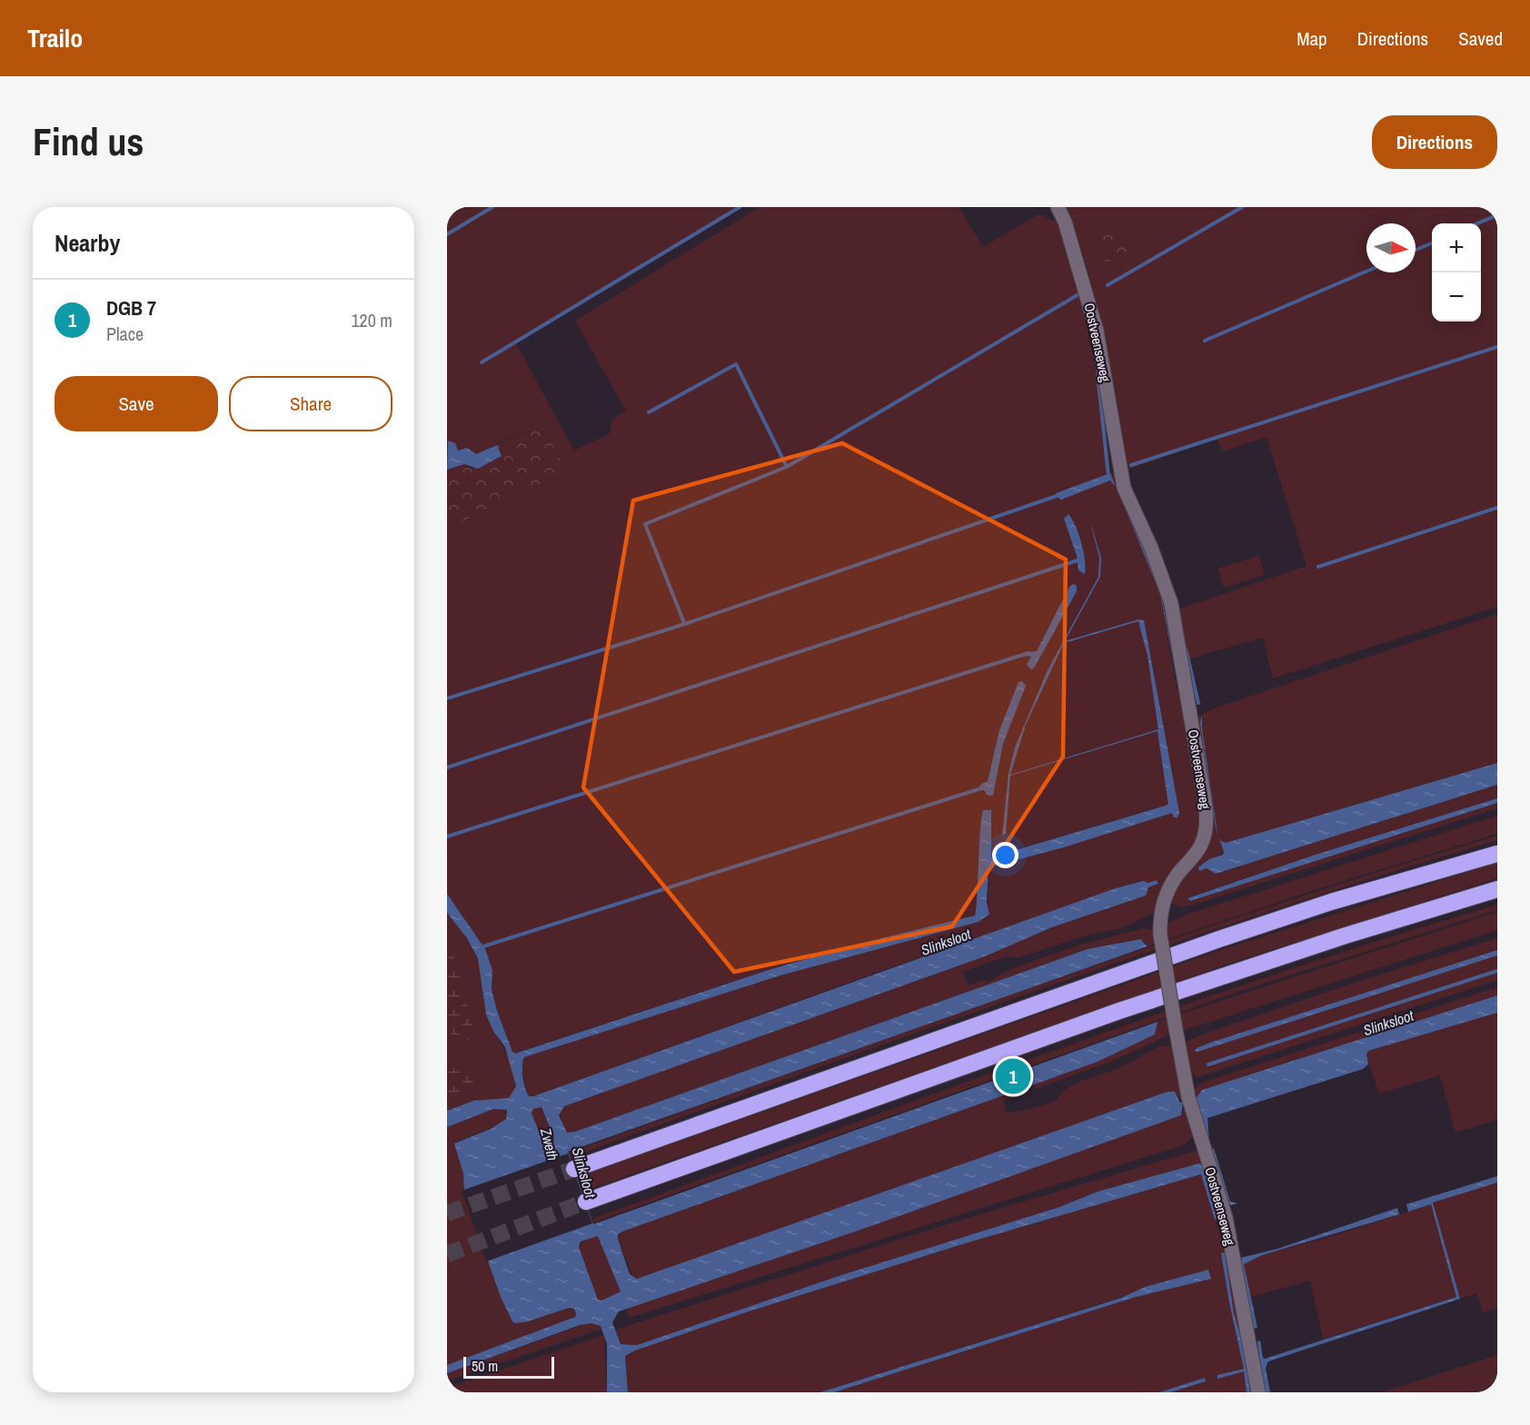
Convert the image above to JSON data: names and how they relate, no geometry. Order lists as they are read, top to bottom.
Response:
{
  "streets": {
    "street": ["Oostveenseweg"]
  },
  "water": ["Slinksloot", "Zweth"],
  "scale_bar": "50 m",
  "north": "right",
  "page": {
    "header": "Trailo",
    "nav": ["Map", "Directions", "Saved"],
    "buttons": [
      "Directions",
      ["Save", "Share"]
    ],
    "title": "Find us",
    "heading": "Nearby",
    "map_buttons": ["+", "−"],
    "list": [
      {
        "mark": "1",
        "name": "DGB 7",
        "note": "Place",
        "value": "120 m"
      }
    ],
    "pins": "1",
    "scale": "50 m"
  }
}
